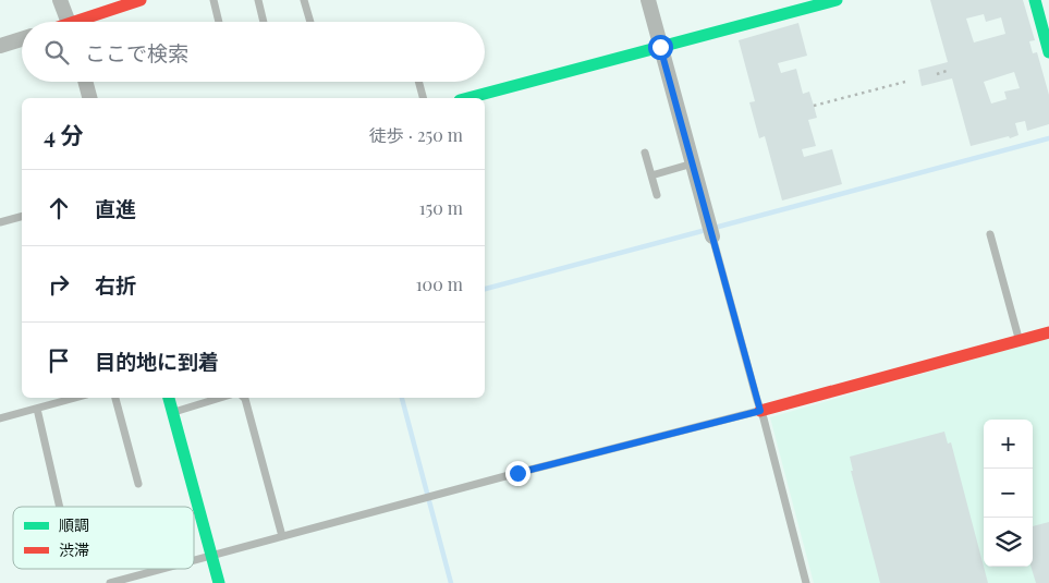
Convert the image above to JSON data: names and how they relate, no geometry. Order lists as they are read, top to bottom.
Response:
{
  "legend": ["順調", "渋滞"],
  "page": {
    "search": "ここで検索",
    "heading": ["4 分", "徒歩 · 250 m"],
    "list": [
      ["直進", "150 m"],
      ["右折", "100 m"],
      "目的地に到着"
    ],
    "map_buttons": ["+", "−"]
  }
}
